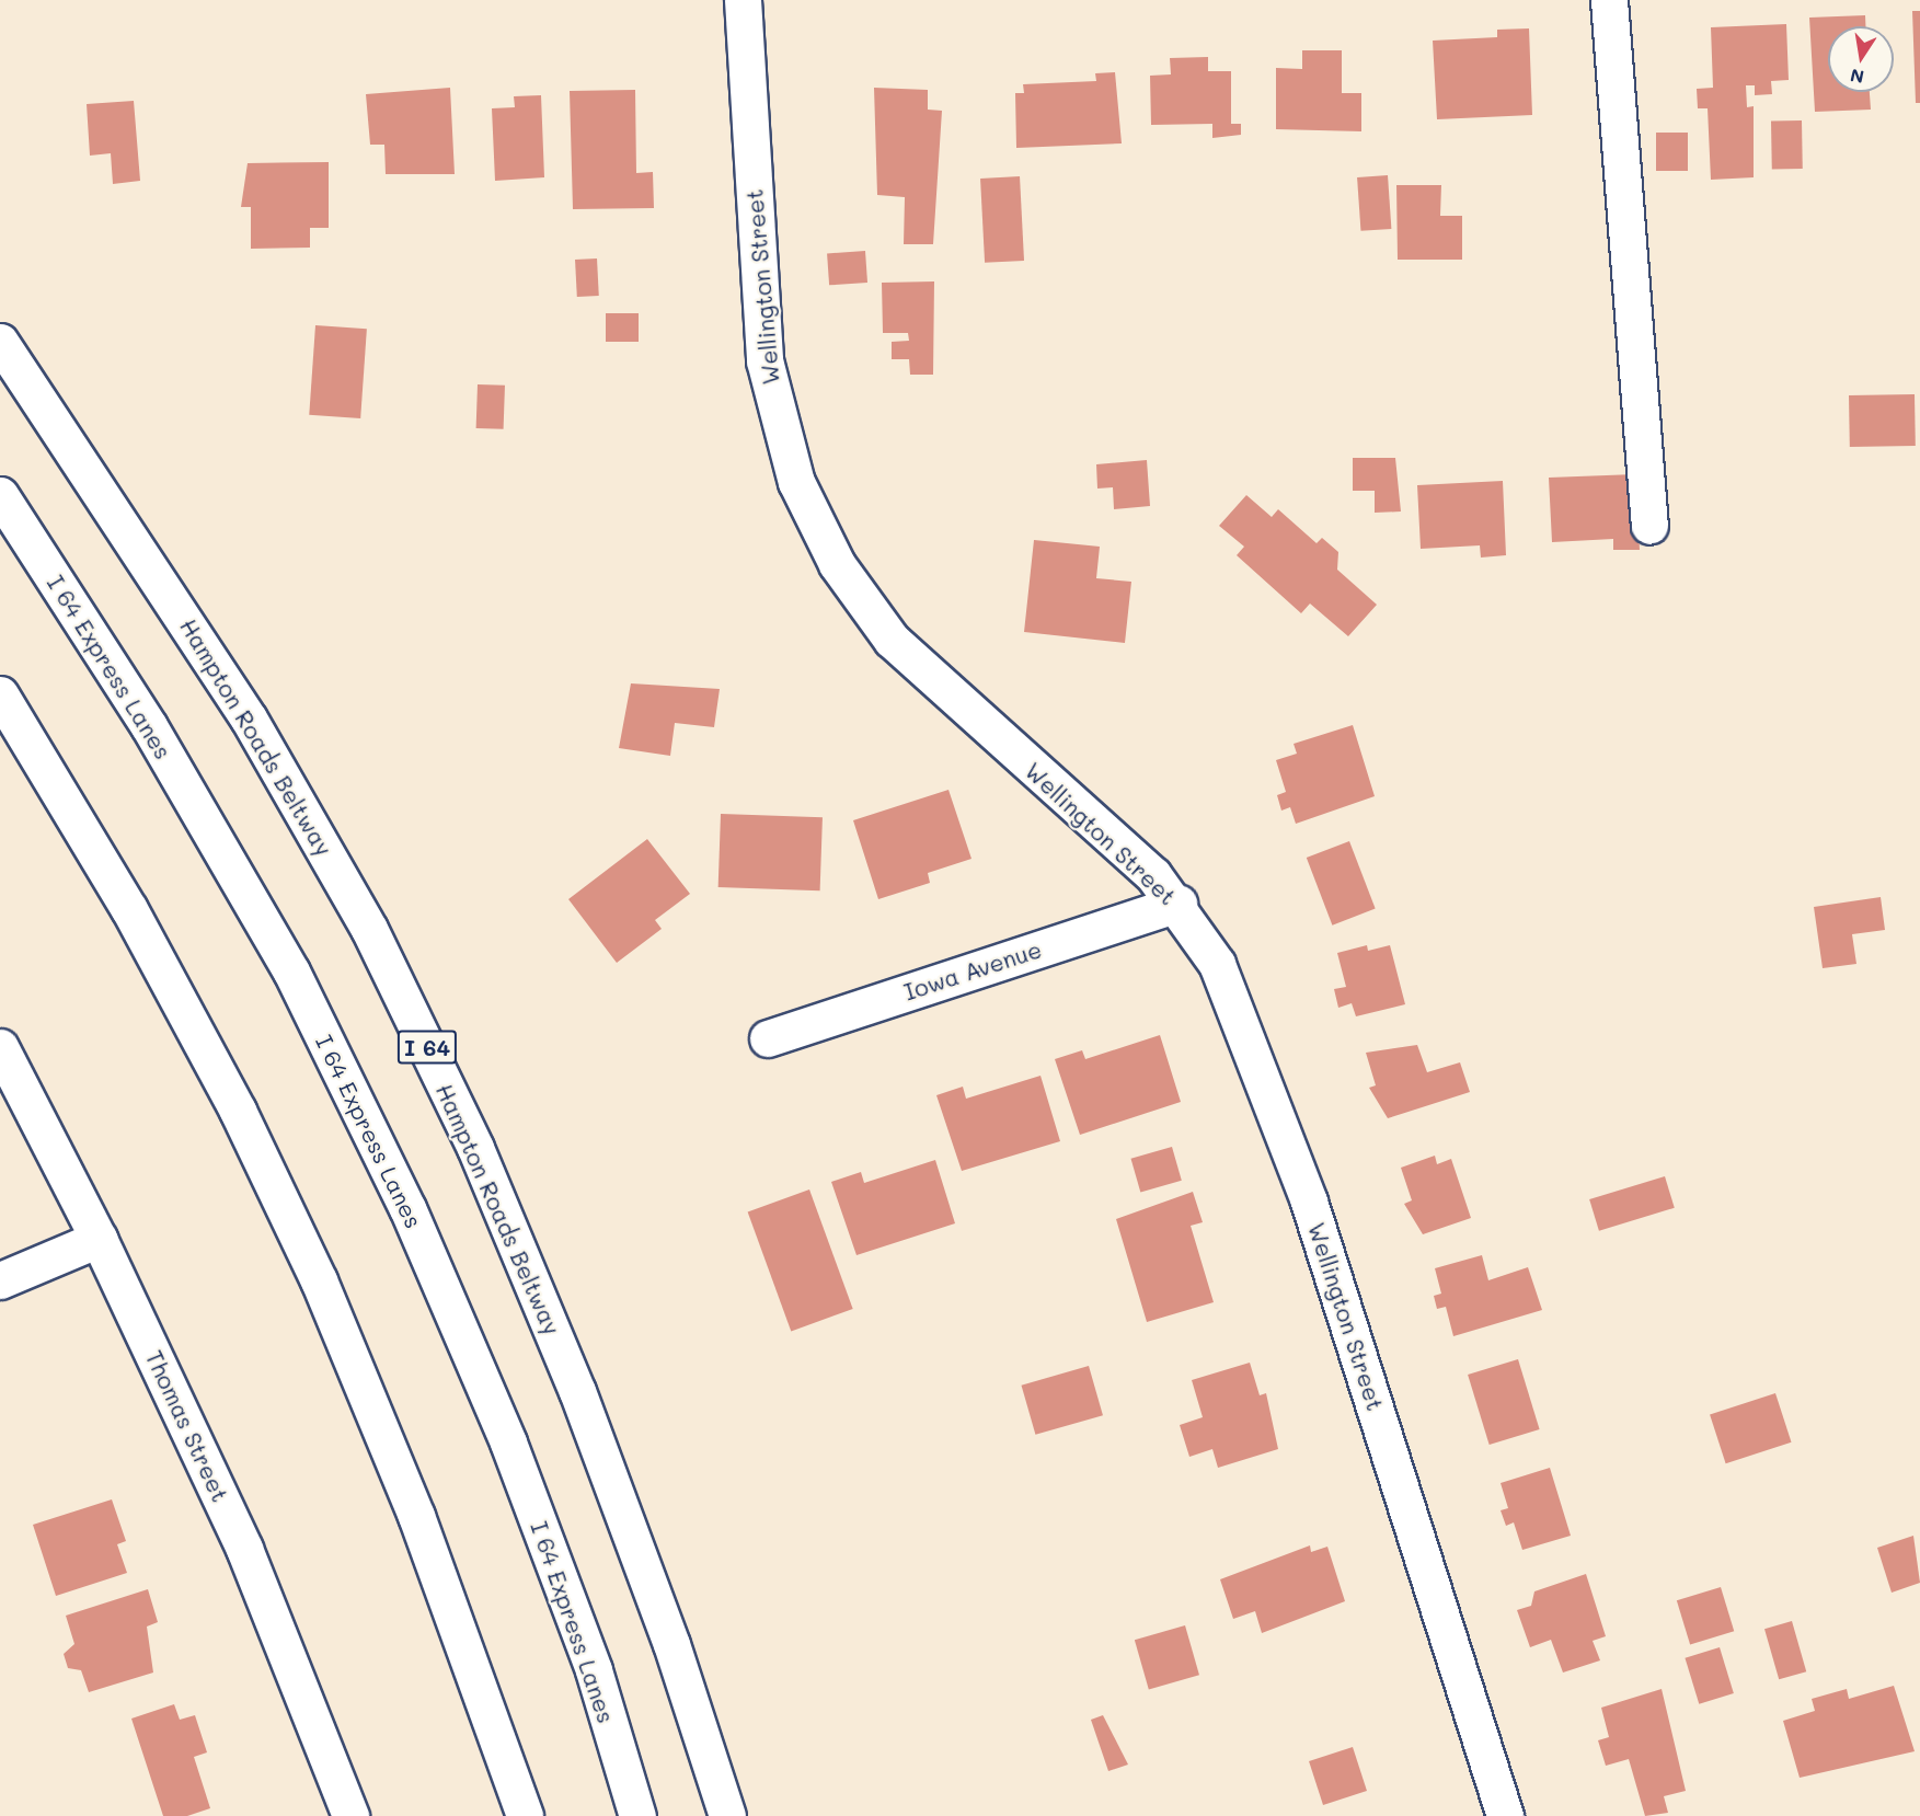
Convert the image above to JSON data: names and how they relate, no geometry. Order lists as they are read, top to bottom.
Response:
{
  "streets": {
    "main road": [
      "Wellington Street",
      "I 64 Express Lanes",
      "Hampton Roads Beltway",
      "Iowa Avenue",
      "I 64",
      "Thomas Street"
    ]
  },
  "crossings": [
    ["Wellington Street", "Iowa Avenue"]
  ],
  "north": "bottom"
}
